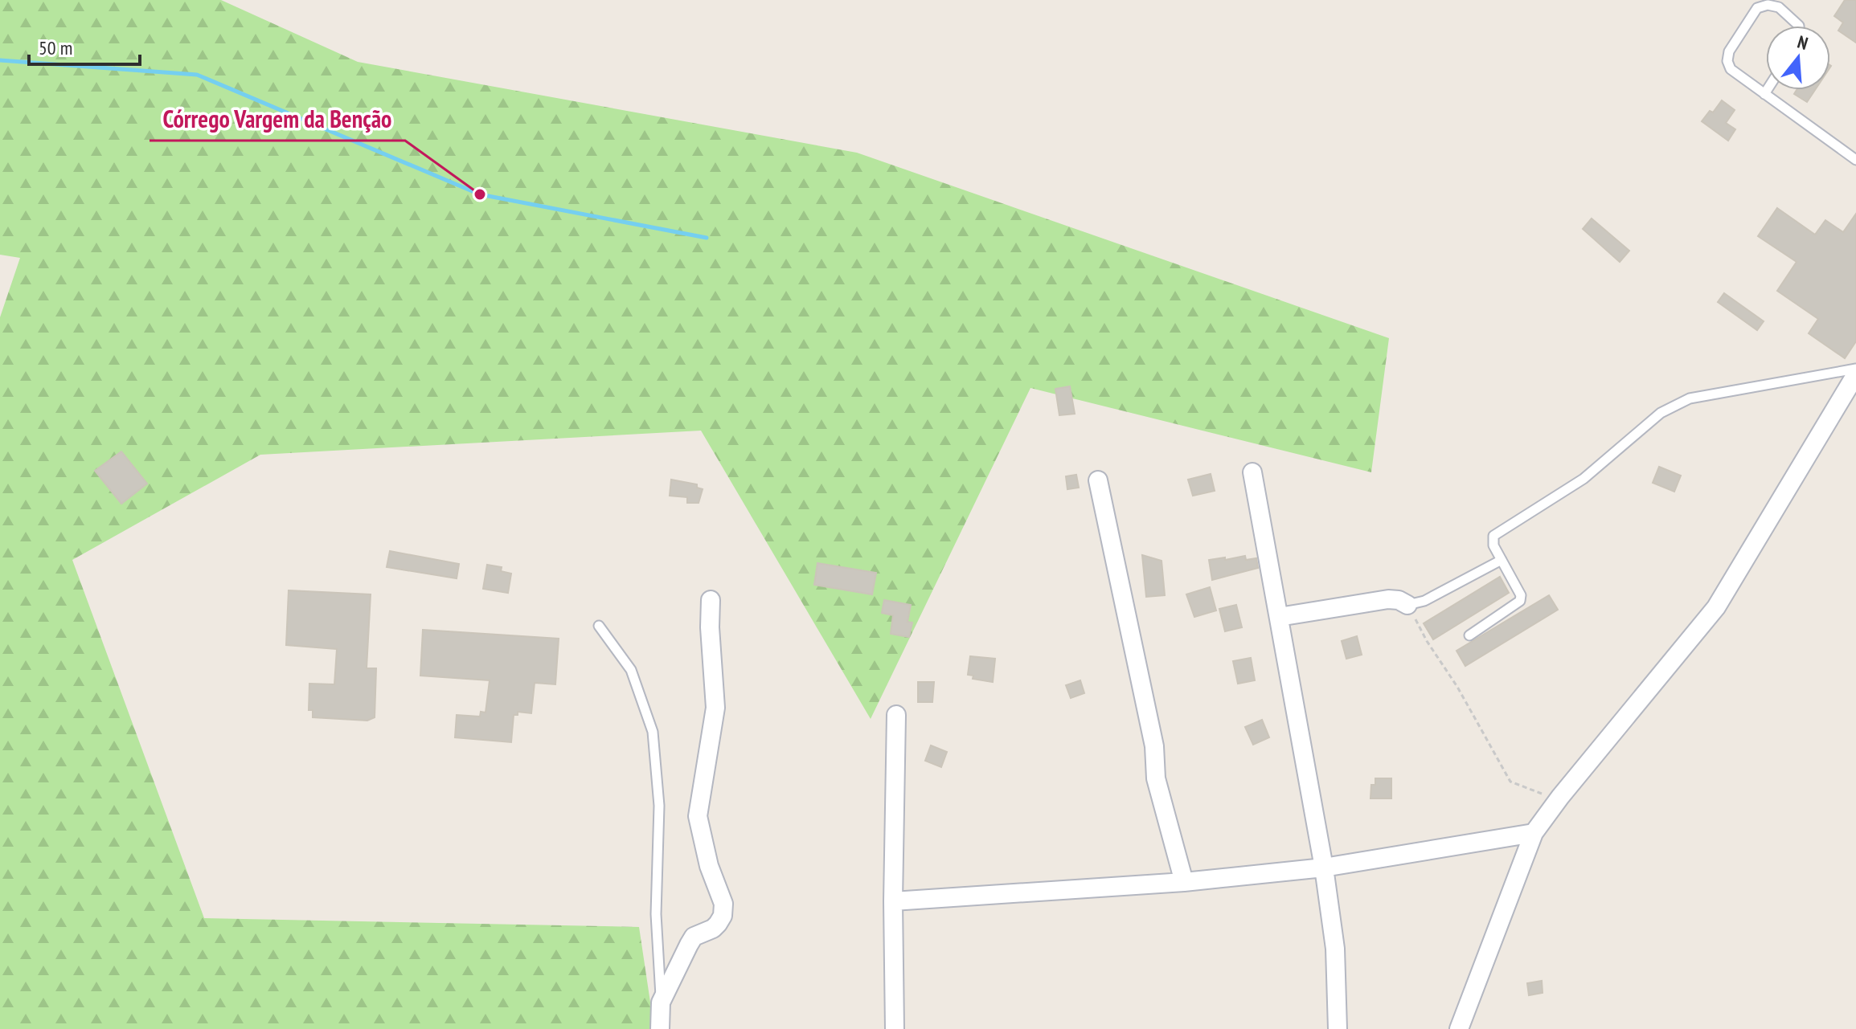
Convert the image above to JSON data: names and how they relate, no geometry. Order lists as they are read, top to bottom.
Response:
{
  "places": ["Córrego Vargem da Benção"],
  "scale_bar": "50 m",
  "north": "top"
}
